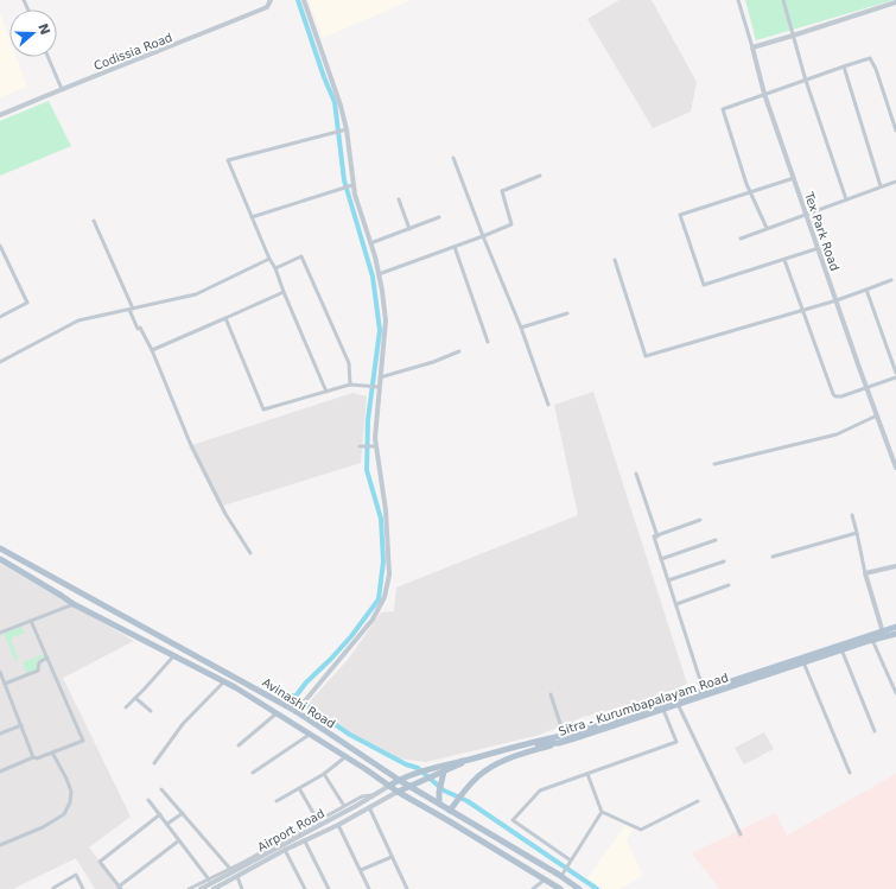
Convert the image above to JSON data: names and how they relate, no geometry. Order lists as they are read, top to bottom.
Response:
{
  "streets": {
    "main road": ["Avinashi Road", "Sitra - Kurumbapalayam Road"],
    "street": ["Codissia Road", "Tex Park Road", "Airport Road"]
  },
  "crossings": [
    ["Avinashi Road", "Sitra - Kurumbapalayam Road"],
    ["Avinashi Road", "Airport Road"],
    ["Sitra - Kurumbapalayam Road", "Airport Road"]
  ],
  "north": "right"
}
